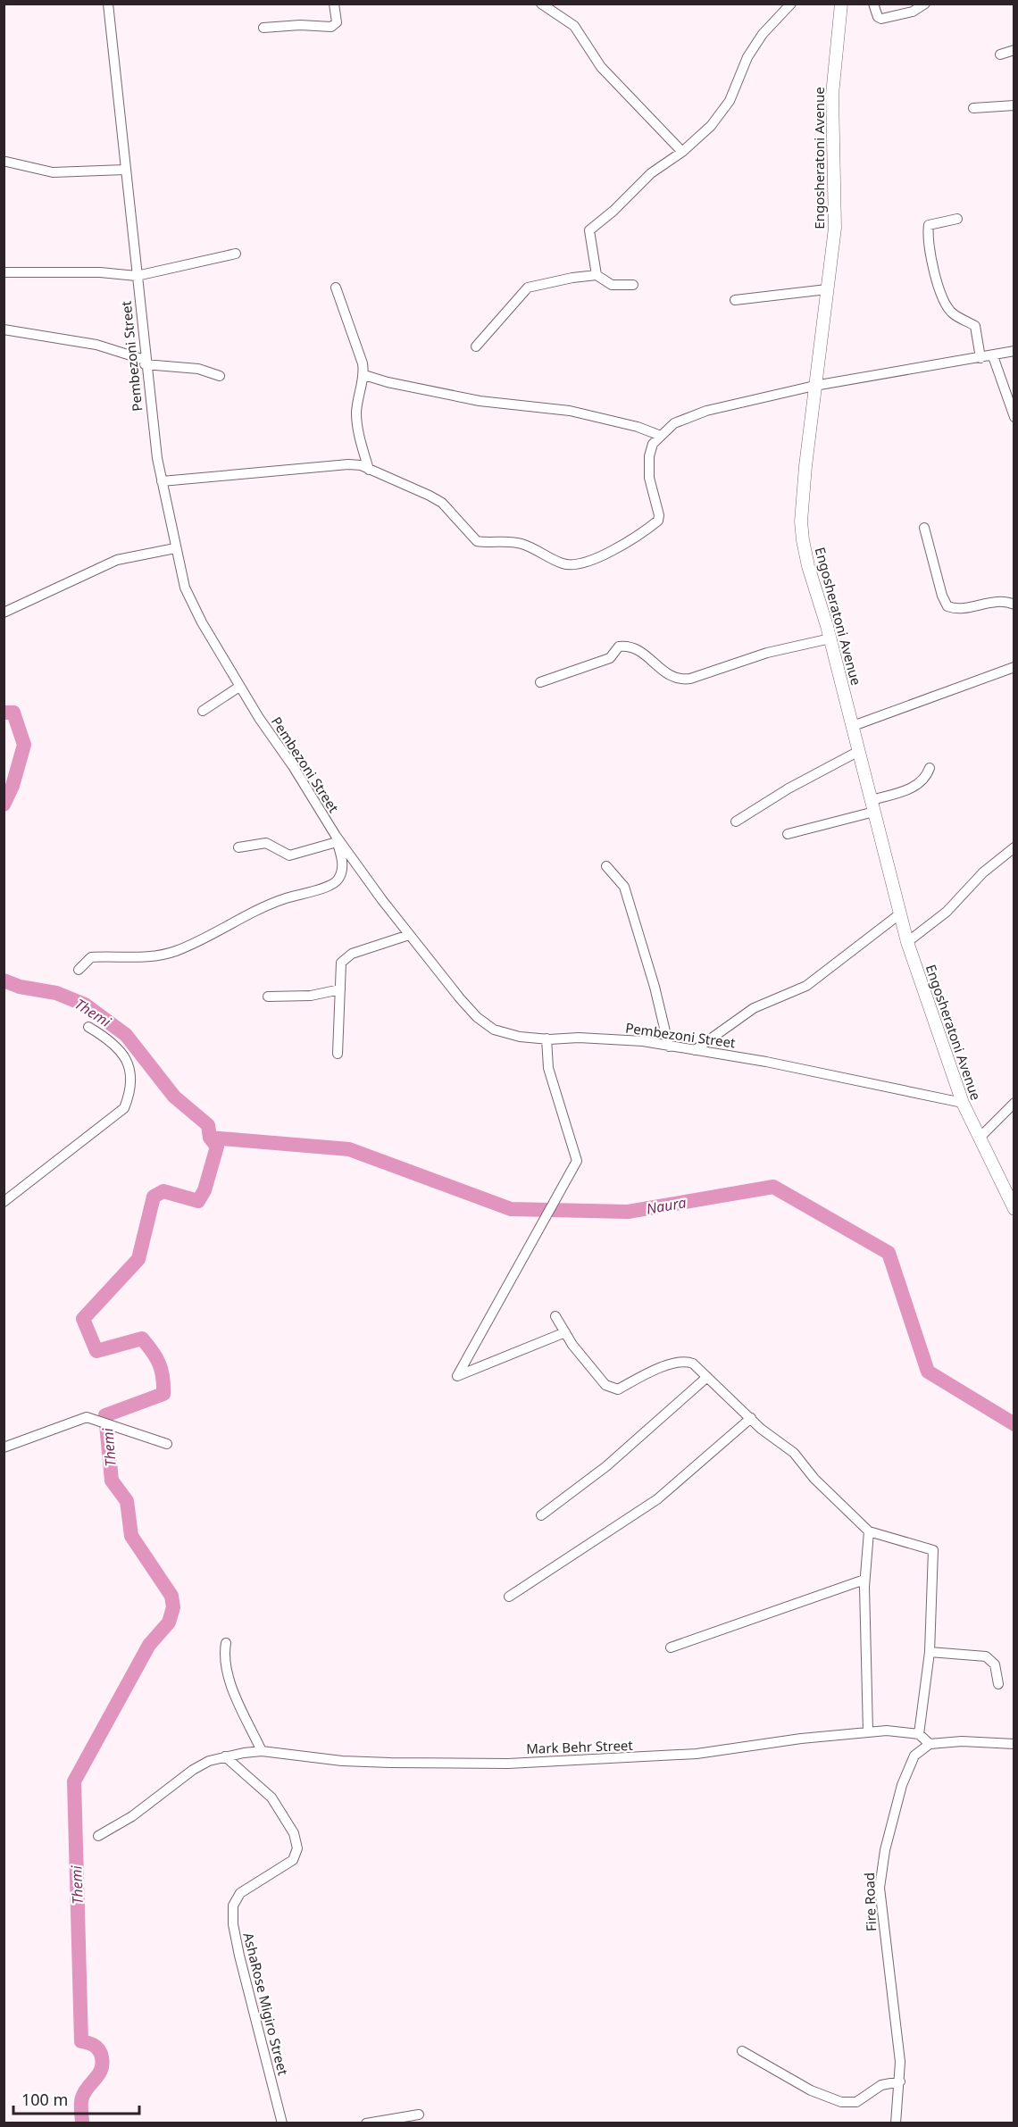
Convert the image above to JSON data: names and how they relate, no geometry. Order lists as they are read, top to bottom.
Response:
{
  "streets": {
    "street": [
      "Engosheratoni Avenue",
      "Pembezoni Street",
      "Mark Behr Street",
      "Fire Road",
      "AshaRose Migiro Street"
    ]
  },
  "crossings": [
    ["Engosheratoni Avenue", "Pembezoni Street"],
    ["Mark Behr Street", "AshaRose Migiro Street"]
  ],
  "water": ["Themi", "Naura"],
  "scale_bar": "100 m"
}
